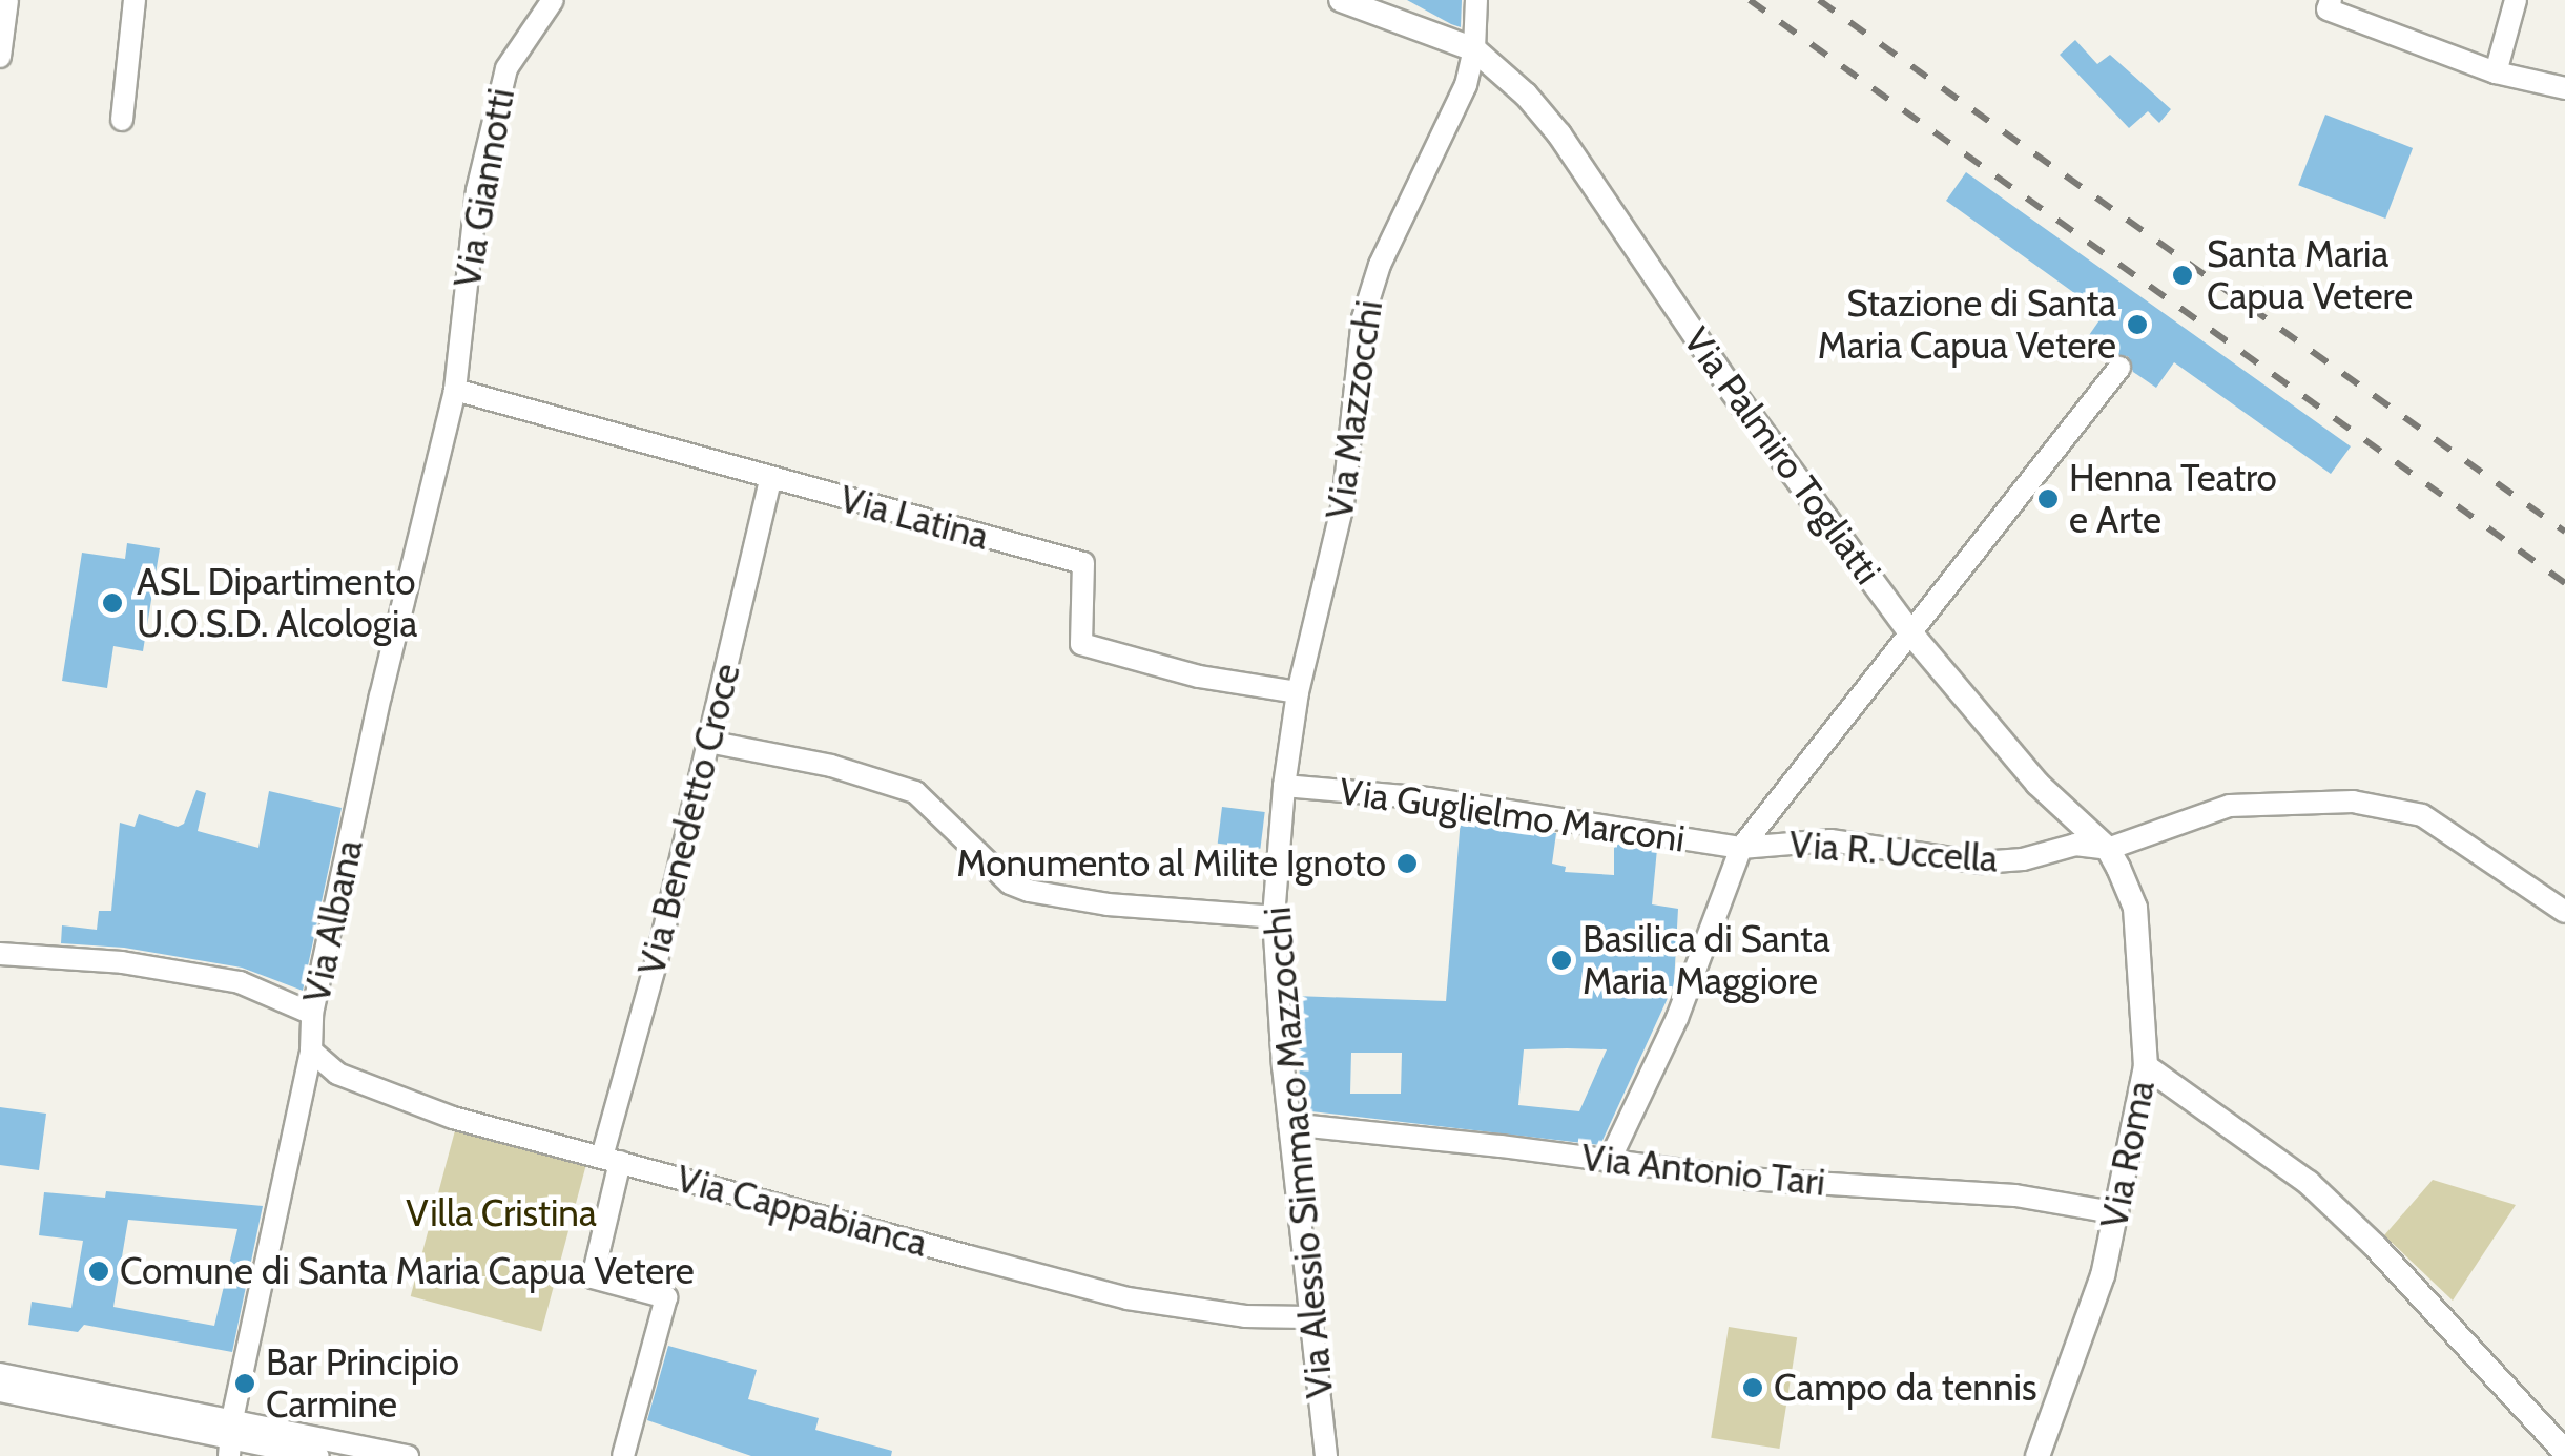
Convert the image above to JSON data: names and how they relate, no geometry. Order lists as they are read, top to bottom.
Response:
{
  "streets": {
    "street": [
      "Via Giannotti",
      "Via Mazzocchi",
      "Via Palmiro Togliatti",
      "Via Latina",
      "Via Guglielmo Marconi",
      "Via Benedetto Croce",
      "Via R. Uccella",
      "Via Albana",
      "Via Alessio Simmaco Mazzocchi",
      "Via Roma",
      "Via Antonio Tari",
      "Via Cappabianca"
    ]
  },
  "crossings": [
    ["Via Giannotti", "Via Latina"],
    ["Via Giannotti", "Via Albana"],
    ["Via Mazzocchi", "Via Palmiro Togliatti"],
    ["Via Mazzocchi", "Via Latina"],
    ["Via Mazzocchi", "Via Guglielmo Marconi"],
    ["Via Mazzocchi", "Via Alessio Simmaco Mazzocchi"],
    ["Via Palmiro Togliatti", "Via R. Uccella"],
    ["Via Palmiro Togliatti", "Via Roma"],
    ["Via Latina", "Via Benedetto Croce"],
    ["Via Latina", "Via Albana"],
    ["Via Guglielmo Marconi", "Via R. Uccella"],
    ["Via Guglielmo Marconi", "Via Alessio Simmaco Mazzocchi"],
    ["Via Benedetto Croce", "Via Cappabianca"],
    ["Via R. Uccella", "Via Roma"],
    ["Via Albana", "Via Cappabianca"],
    ["Via Alessio Simmaco Mazzocchi", "Via Antonio Tari"],
    ["Via Alessio Simmaco Mazzocchi", "Via Cappabianca"],
    ["Via Roma", "Via Antonio Tari"]
  ],
  "parks": ["Villa Cristina"],
  "places": [
    "Santa Maria Capua Vetere",
    "Stazione di Santa Maria Capua Vetere",
    "Henna Teatro e Arte",
    "ASL Dipartimento U.O.S.D. Alcologia",
    "Monumento al Milite Ignoto",
    "Basilica di Santa Maria Maggiore",
    "Comune di Santa Maria Capua Vetere",
    "Bar Principio Carmine",
    "Campo da tennis"
  ]
}
